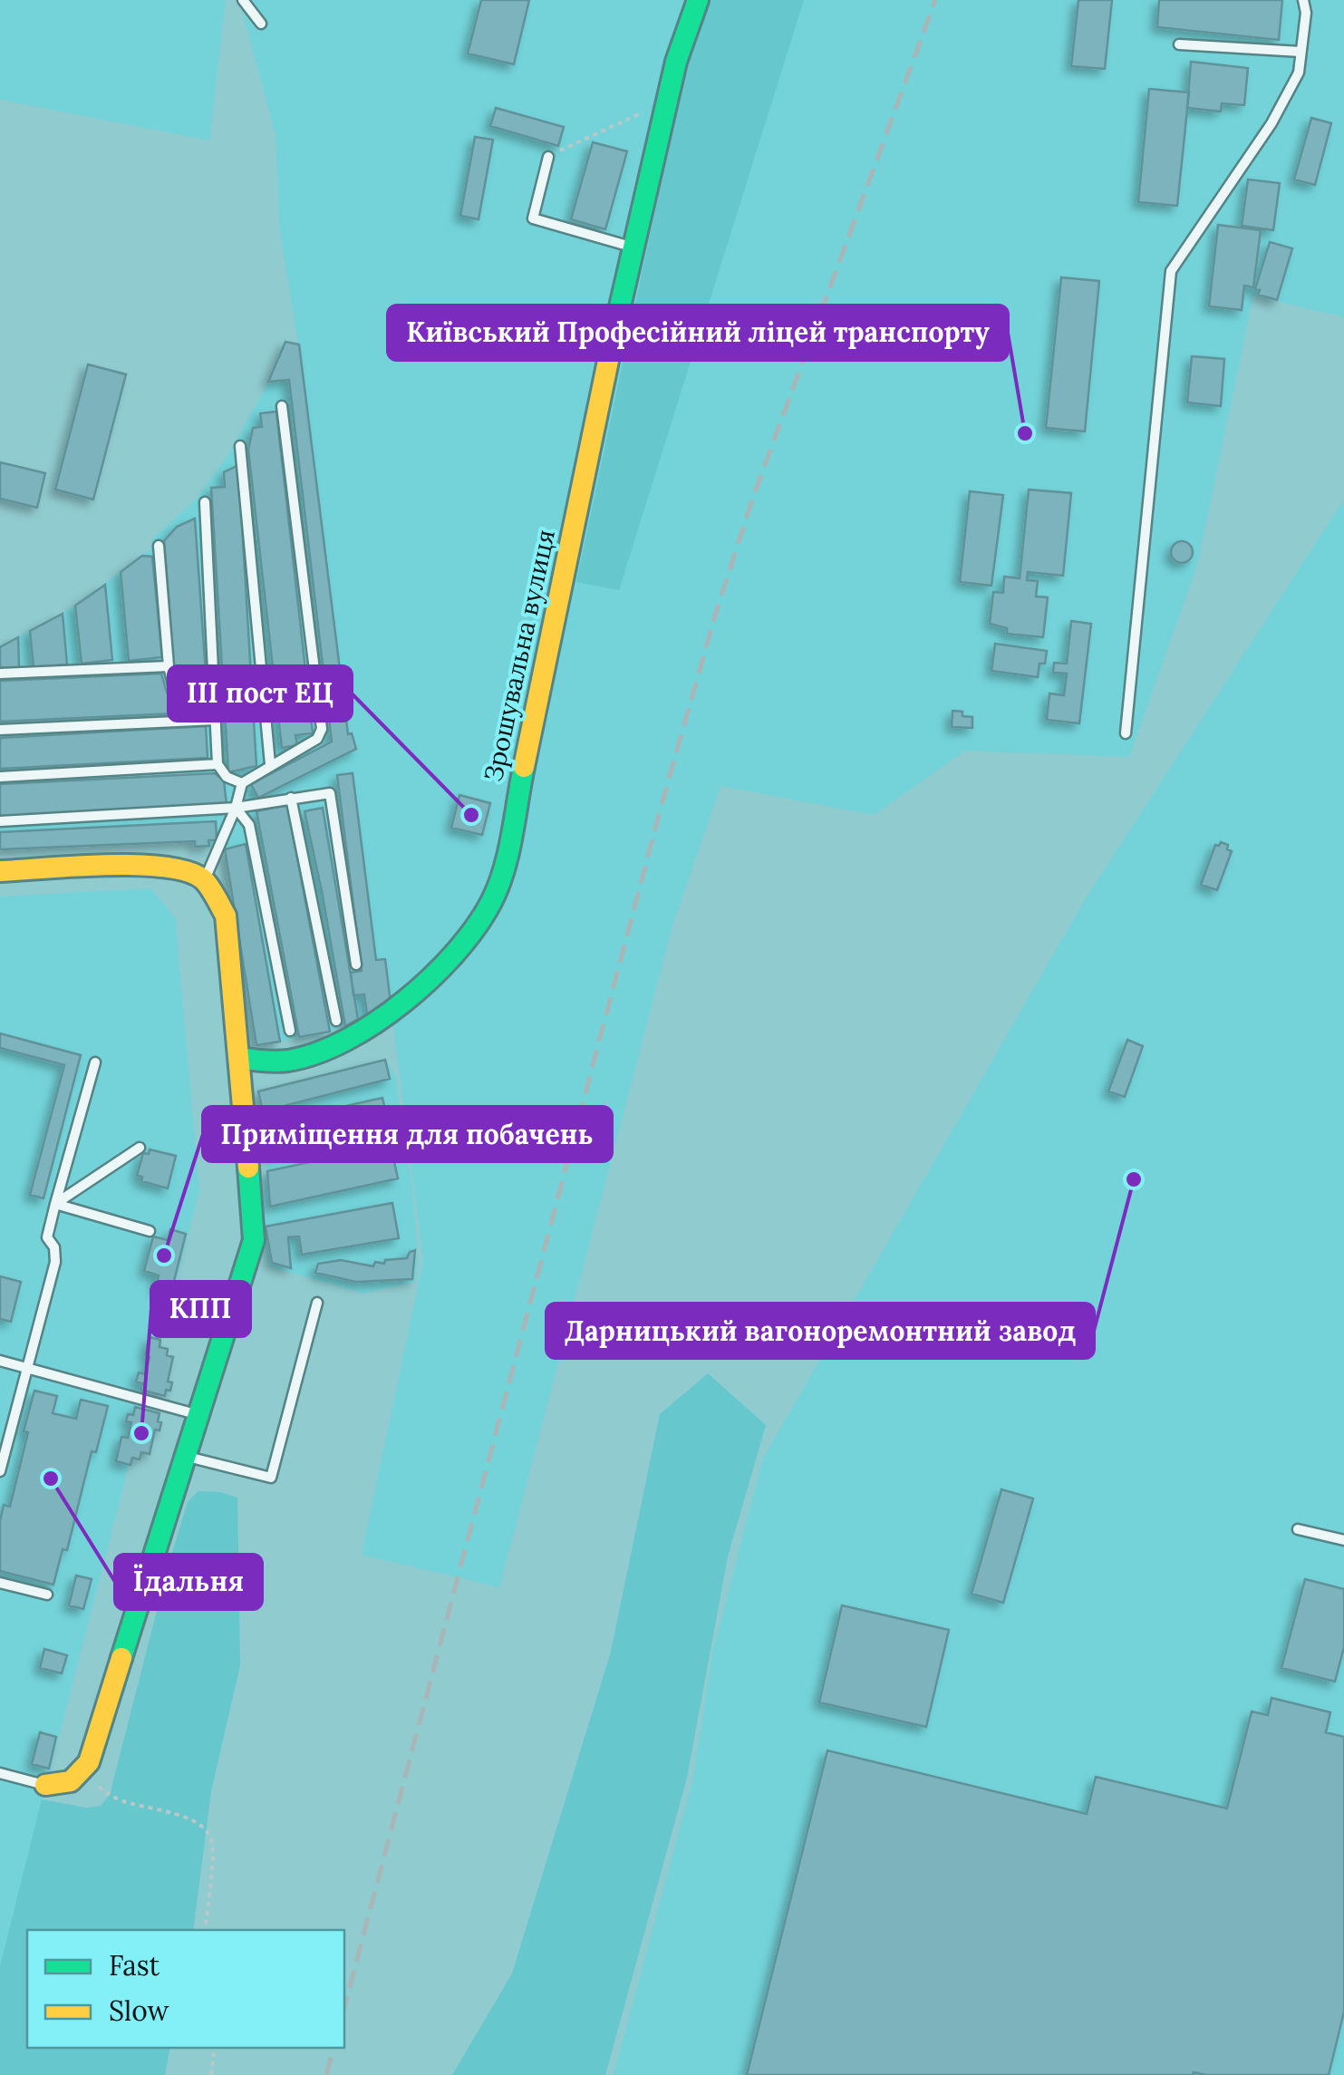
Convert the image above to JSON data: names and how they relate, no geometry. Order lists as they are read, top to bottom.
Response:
{
  "streets": {
    "street": ["Зрошувальна вулиця"]
  },
  "places": [
    "Київський Професійний ліцей транспорту",
    "III пост ЕЦ",
    "Дарницький вагоноремонтний завод",
    "Приміщення для побачень",
    "КПП",
    "Їдальня"
  ],
  "legend": ["Fast", "Slow"]
}
